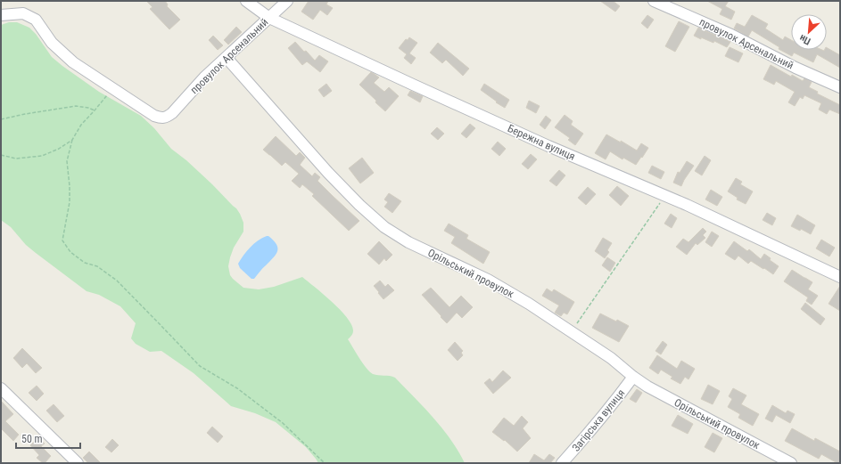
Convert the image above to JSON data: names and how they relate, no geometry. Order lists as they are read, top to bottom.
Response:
{
  "streets": {
    "street": [
      "провулок Арсенальний",
      "Бережна вулиця",
      "Орільський провулок",
      "Загірська вулиця"
    ]
  },
  "crossings": [
    ["провулок Арсенальний", "Бережна вулиця"],
    ["провулок Арсенальний", "Орільський провулок"],
    ["Орільський провулок", "Загірська вулиця"]
  ],
  "scale_bar": "50 m",
  "north": "bottom left"
}
